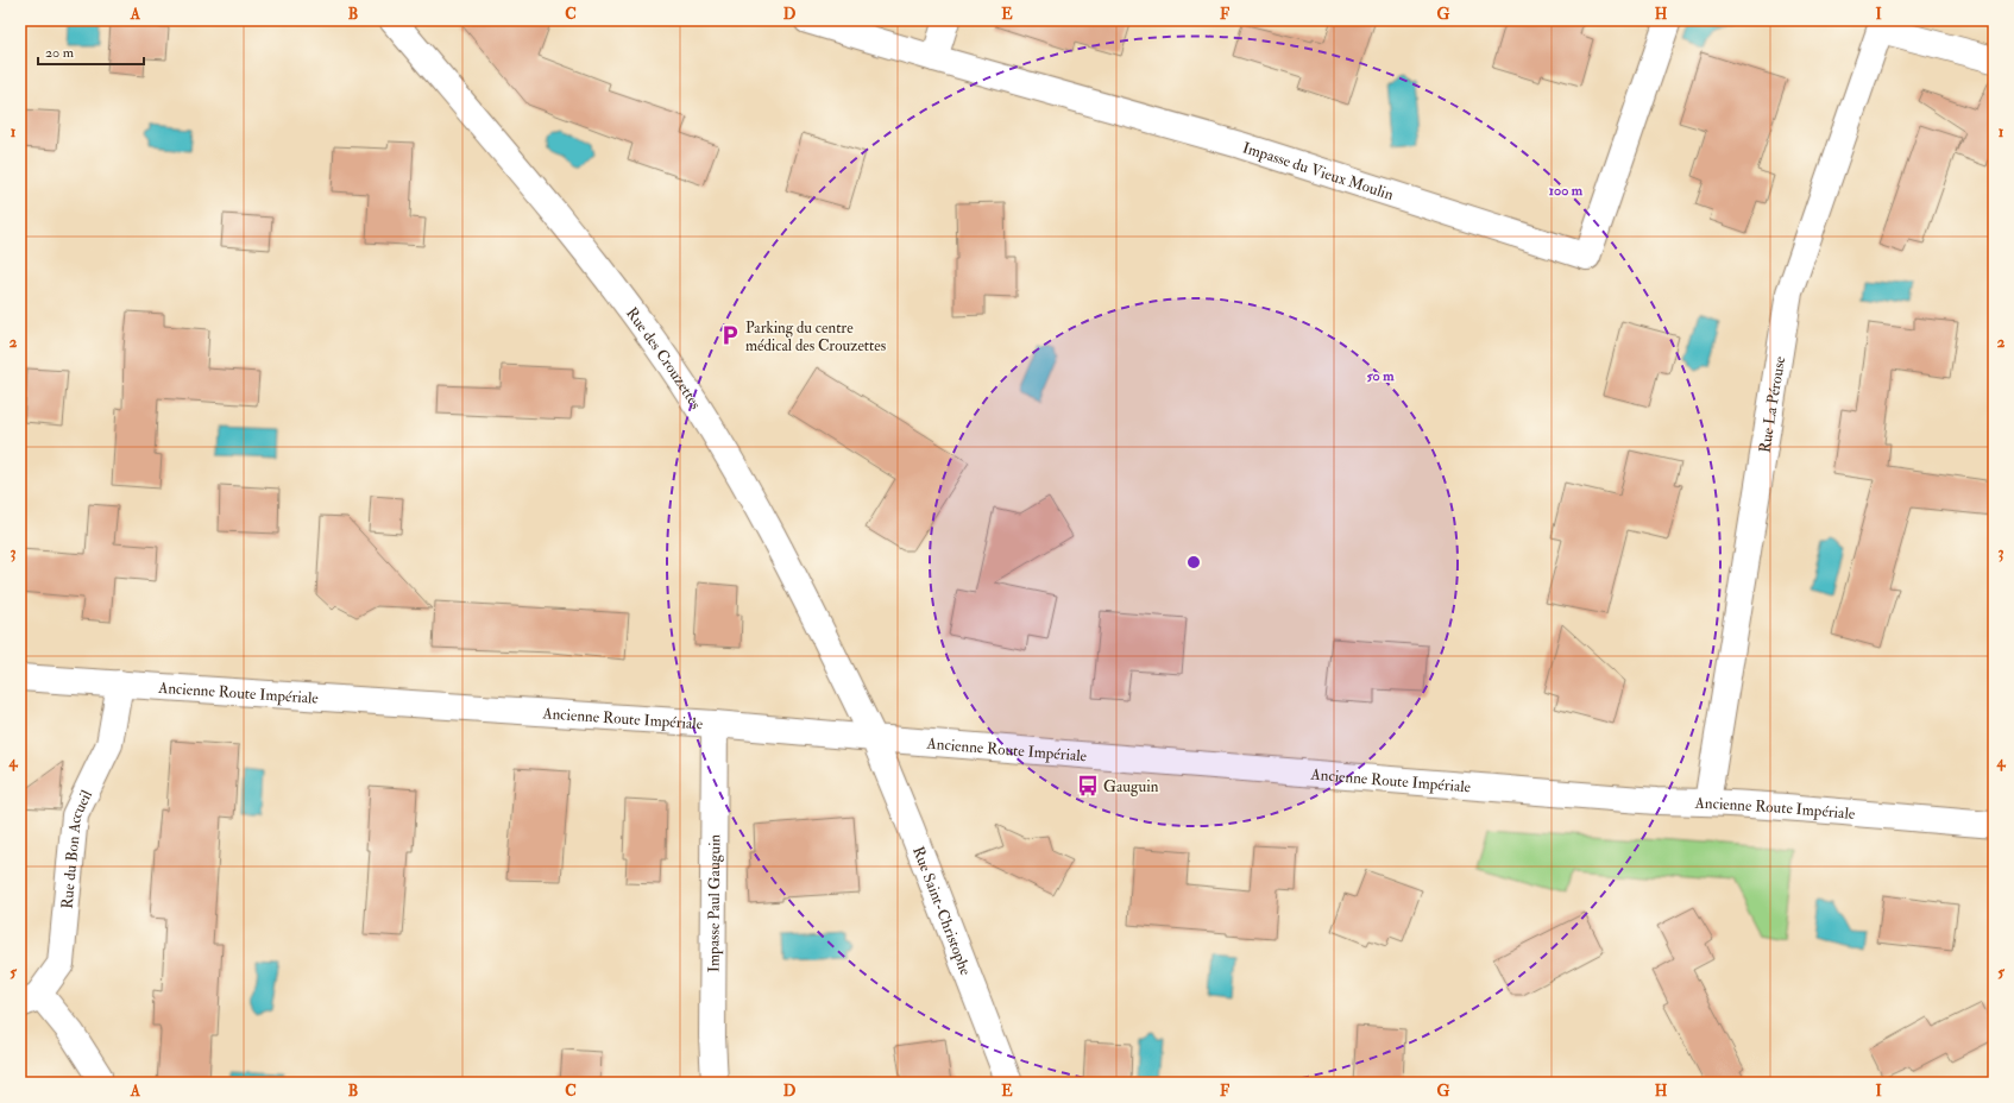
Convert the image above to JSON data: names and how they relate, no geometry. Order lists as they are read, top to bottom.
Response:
{
  "streets": {
    "street": [
      "Impasse du Vieux Moulin",
      "Rue des Crouzettes",
      "Rue La Pérouse",
      "Ancienne Route Impériale",
      "Rue du Bon Accueil",
      "Impasse Paul Gauguin",
      "Rue Saint-Christophe"
    ]
  },
  "crossings": [
    ["Rue des Crouzettes", "Ancienne Route Impériale"],
    ["Rue des Crouzettes", "Rue Saint-Christophe"],
    ["Rue La Pérouse", "Ancienne Route Impériale"],
    ["Ancienne Route Impériale", "Rue du Bon Accueil"],
    ["Ancienne Route Impériale", "Impasse Paul Gauguin"],
    ["Ancienne Route Impériale", "Rue Saint-Christophe"]
  ],
  "places": {
    "parking": ["Parking du centre médical des Crouzettes"],
    "bus stop": ["Gauguin"]
  },
  "scale_bar": "20 m",
  "grid": {
    "columns": [
      "A",
      "B",
      "C",
      "D",
      "E",
      "F",
      "G",
      "H",
      "I"
    ],
    "rows": [
      "1",
      "2",
      "3",
      "4",
      "5"
    ]
  },
  "rings": ["100 m", "50 m"]
}
